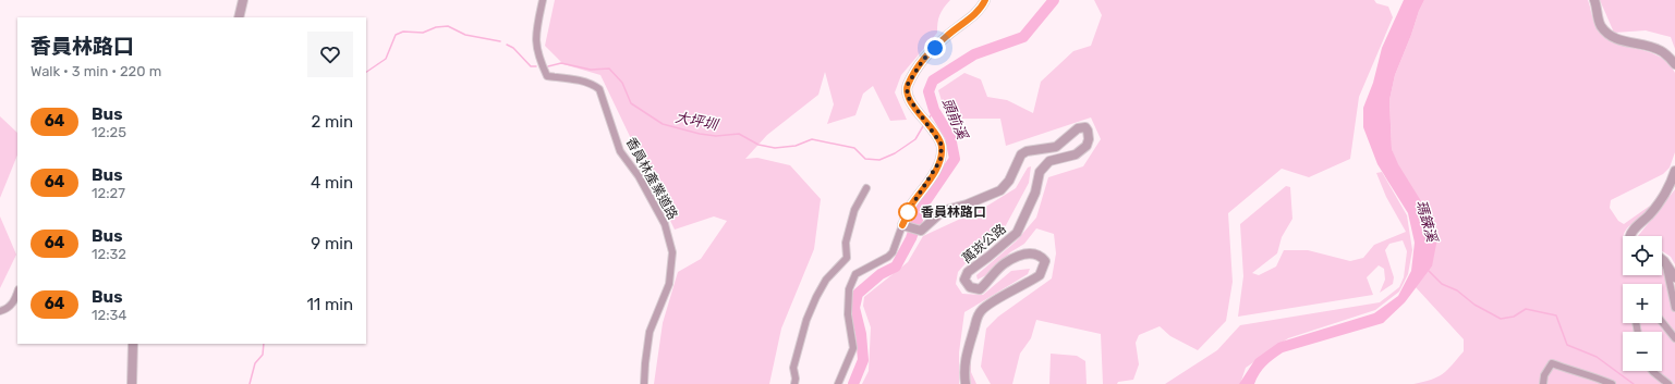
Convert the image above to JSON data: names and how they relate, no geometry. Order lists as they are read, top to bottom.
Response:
{
  "streets": {
    "street": ["香員林產業道路", "萬崁公路"]
  },
  "water": ["頭前溪", "大坪圳", "瑪鋉溪"],
  "places": ["香員林路口"],
  "lines": ["bus line 64"],
  "page": {
    "heading": ["香員林路口", "Walk · 3 min · 220 m"],
    "list": [
      {
        "mark": "64",
        "name": "Bus",
        "note": "12:25",
        "value": "2 min"
      },
      {
        "mark": "64",
        "name": "Bus",
        "note": "12:27",
        "value": "4 min"
      },
      {
        "mark": "64",
        "name": "Bus",
        "note": "12:32",
        "value": "9 min"
      },
      {
        "mark": "64",
        "name": "Bus",
        "note": "12:34",
        "value": "11 min"
      }
    ],
    "map_buttons": ["+", "−"]
  }
}
